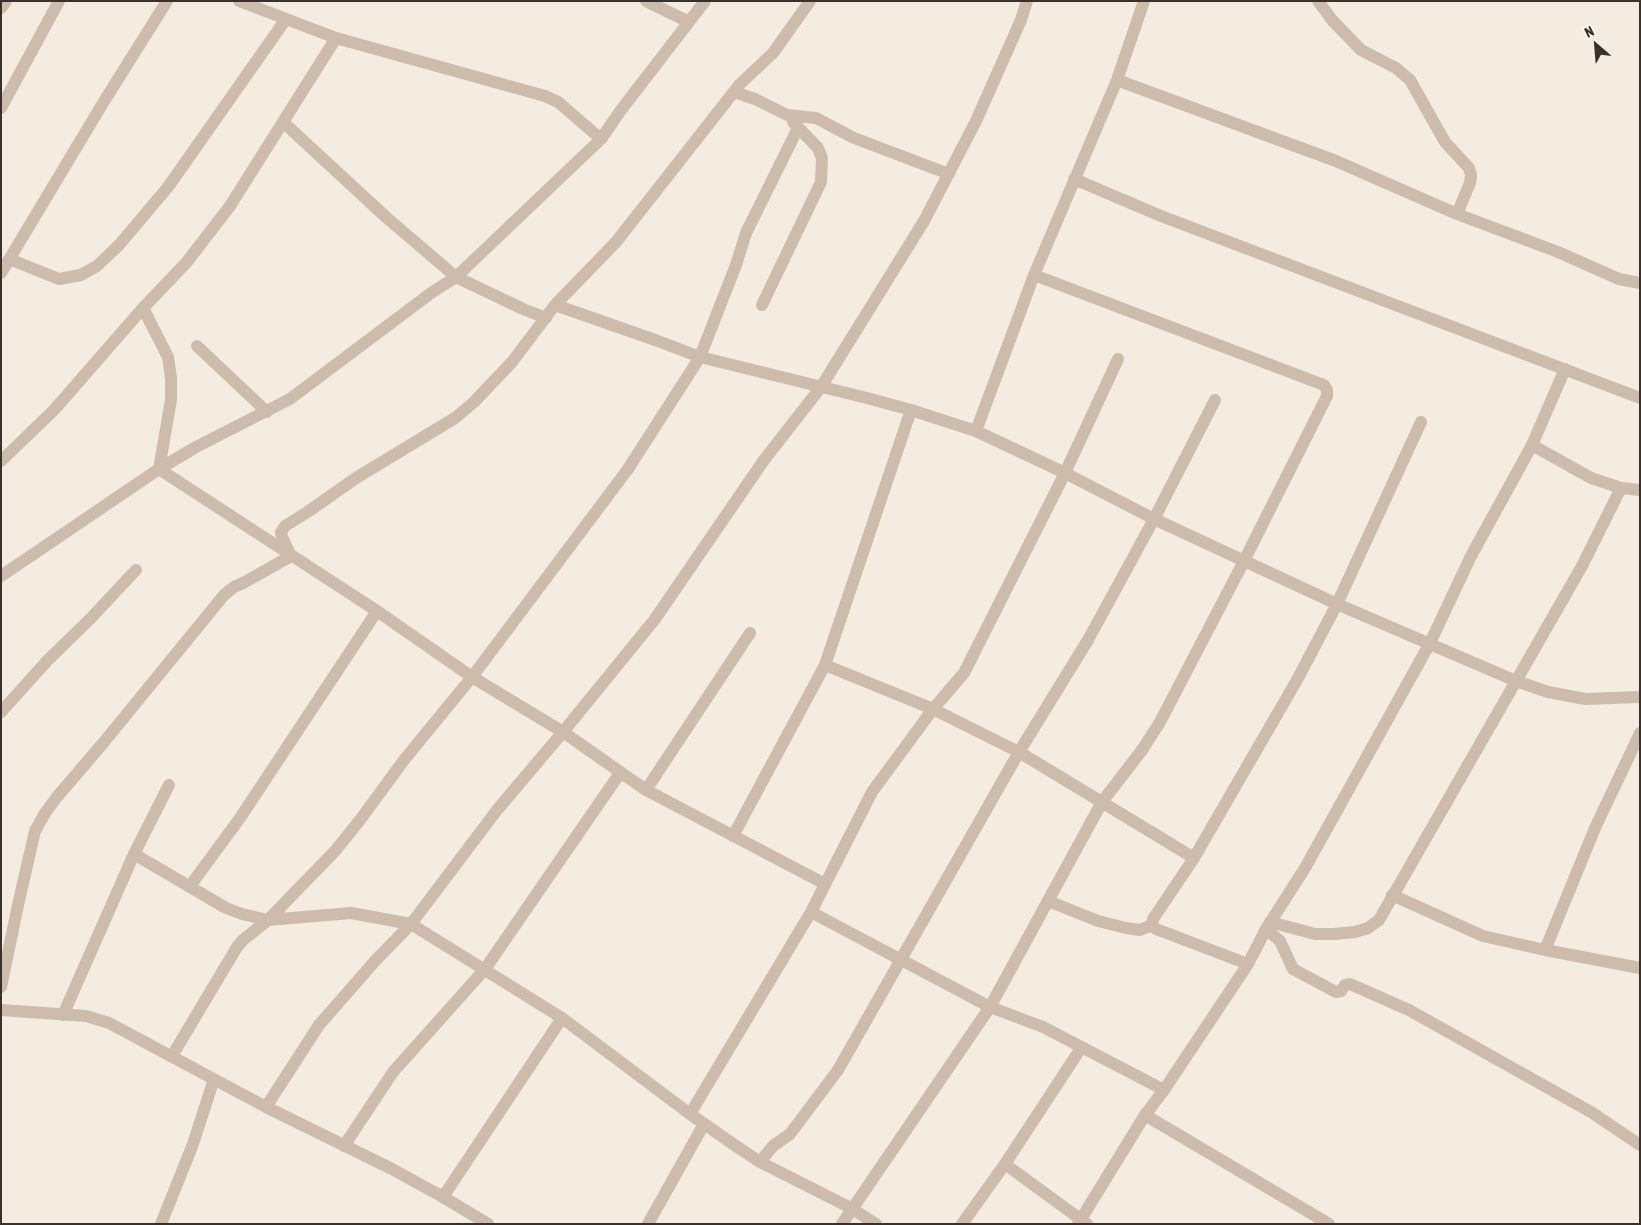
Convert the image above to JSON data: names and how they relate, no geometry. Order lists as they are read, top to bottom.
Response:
{
  "north": "top left"
}
